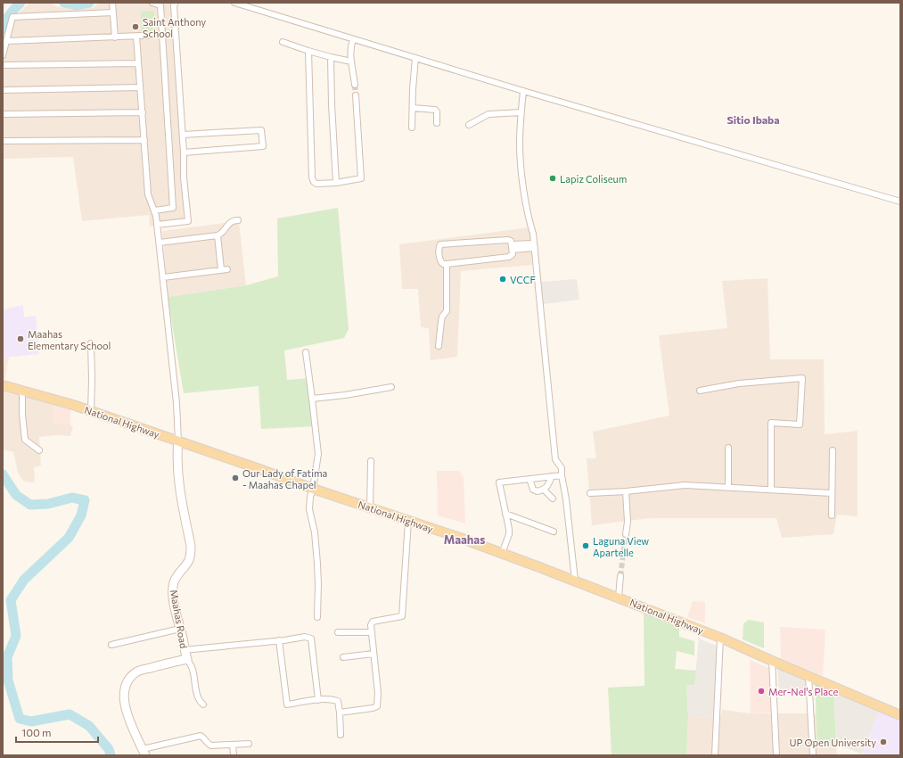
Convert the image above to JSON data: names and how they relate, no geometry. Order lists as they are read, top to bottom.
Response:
{
  "streets": {
    "main road": ["National Highway"],
    "street": ["Maahas Road"]
  },
  "crossings": [
    ["National Highway", "Maahas Road"]
  ],
  "districts": ["Sitio Ibaba", "Maahas"],
  "places": [
    "Saint Anthony School",
    "Lapiz Coliseum",
    "VCCF",
    "Maahas Elementary School",
    "Our Lady of Fatima - Maahas Chapel",
    "Laguna View Apartelle",
    "Mer-Nel's Place",
    "UP Open University"
  ],
  "scale_bar": "100 m"
}
